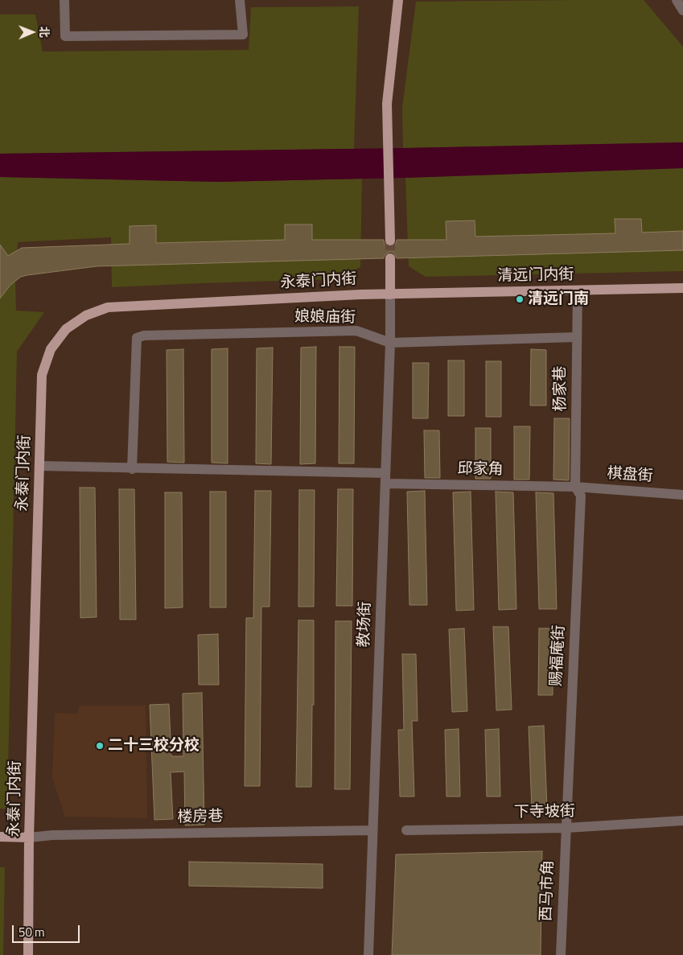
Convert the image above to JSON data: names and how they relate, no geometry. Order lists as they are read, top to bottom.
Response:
{
  "streets": {
    "main road": ["清远门内街", "永泰门内街"],
    "street": [
      "娘娘庙街",
      "杨家巷",
      "邱家角",
      "棋盘街",
      "教场街",
      "赐福庵街",
      "下寺坡街",
      "楼房巷",
      "西马市角"
    ]
  },
  "crossings": [
    ["清远门内街", "永泰门内街"],
    ["清远门内街", "杨家巷"],
    ["清远门内街", "教场街"],
    ["永泰门内街", "邱家角"],
    ["永泰门内街", "教场街"],
    ["永泰门内街", "楼房巷"],
    ["娘娘庙街", "杨家巷"],
    ["娘娘庙街", "邱家角"],
    ["娘娘庙街", "教场街"],
    ["杨家巷", "邱家角"],
    ["杨家巷", "棋盘街"],
    ["杨家巷", "赐福庵街"],
    ["邱家角", "棋盘街"],
    ["邱家角", "教场街"],
    ["邱家角", "赐福庵街"],
    ["棋盘街", "赐福庵街"],
    ["教场街", "楼房巷"],
    ["赐福庵街", "下寺坡街"],
    ["赐福庵街", "西马市角"],
    ["下寺坡街", "西马市角"]
  ],
  "places": ["清远门南", "二十三校分校"],
  "scale_bar": "50 m",
  "north": "right"
}
